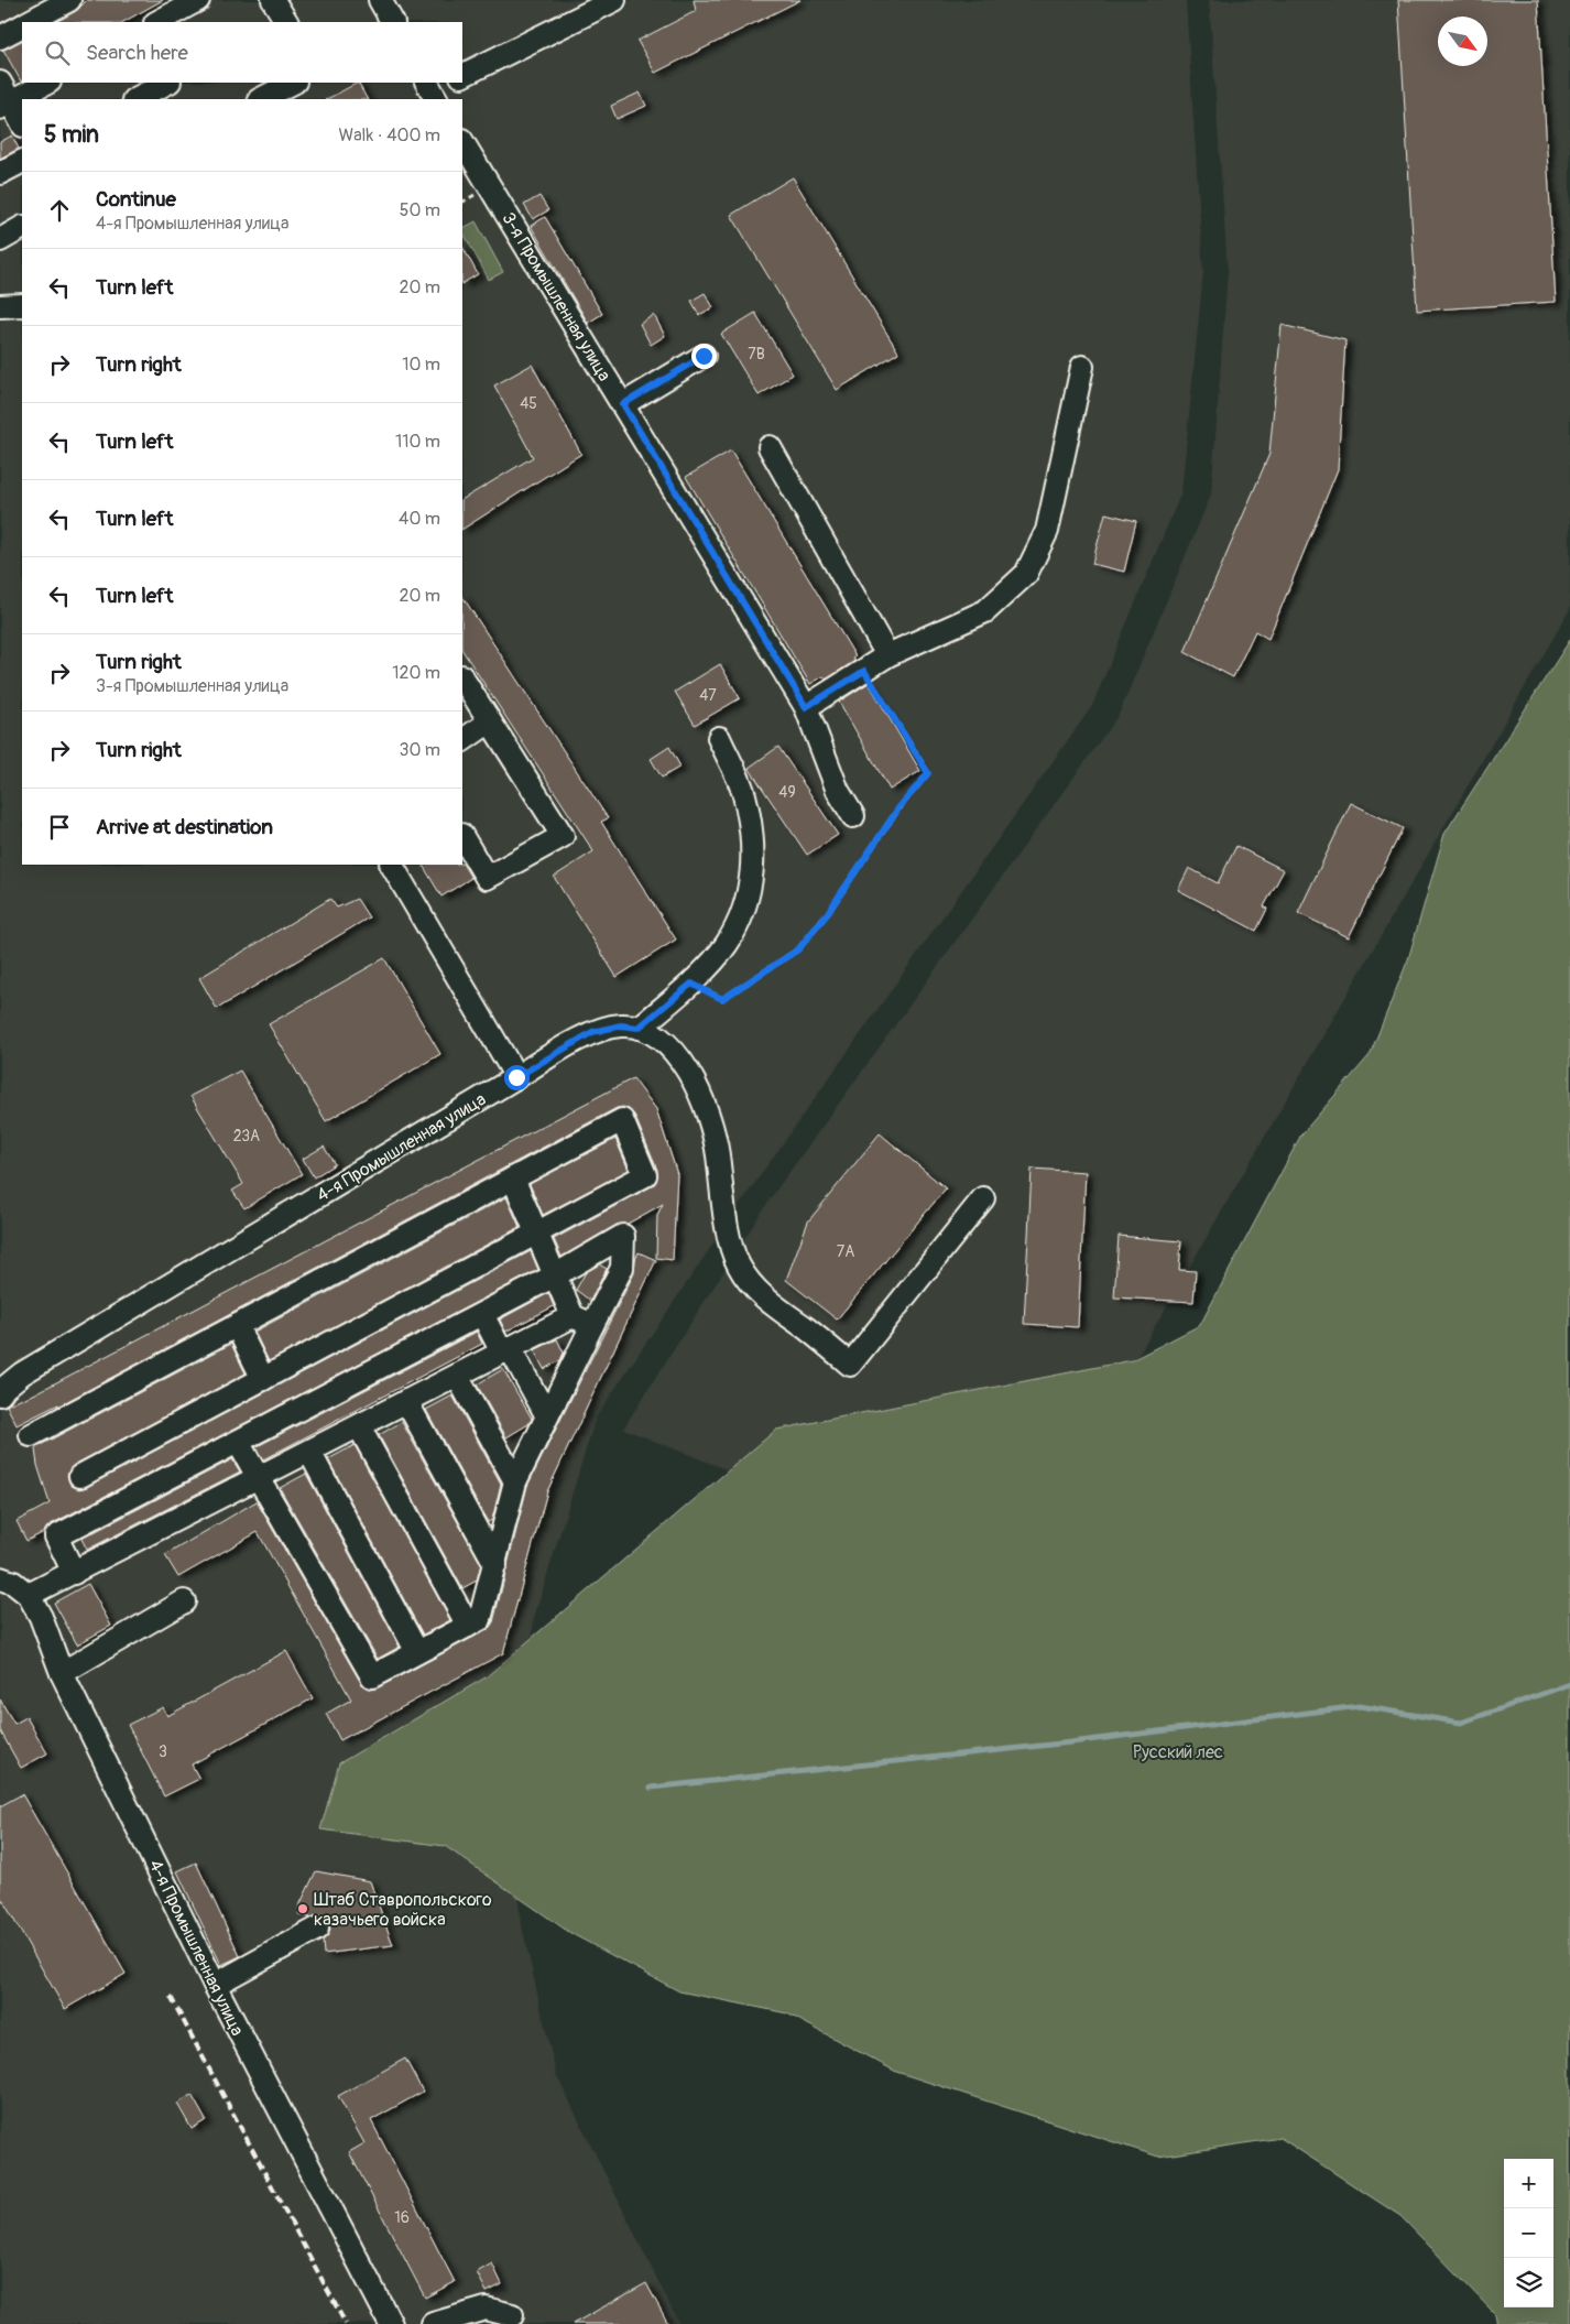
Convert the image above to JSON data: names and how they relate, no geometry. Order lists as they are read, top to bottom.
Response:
{
  "streets": {
    "street": ["3-я Промышленная улица", "4-я Промышленная улица"]
  },
  "parks": ["Русский лес"],
  "places": ["Штаб Ставропольского казачьего войска"],
  "house_numbers": [
    "7В",
    "45",
    "47",
    "49",
    "23А",
    "7А",
    "3",
    "16"
  ],
  "north": "bottom right",
  "page": {
    "search": "Search here",
    "heading": ["5 min", "Walk · 400 m"],
    "list": [
      ["Continue", "4-я Промышленная улица", "50 m"],
      ["Turn left", "20 m"],
      ["Turn right", "10 m"],
      ["Turn left", "110 m"],
      ["Turn left", "40 m"],
      ["Turn left", "20 m"],
      ["Turn right", "3-я Промышленная улица", "120 m"],
      ["Turn right", "30 m"],
      "Arrive at destination"
    ],
    "map_buttons": ["+", "−"]
  }
}
